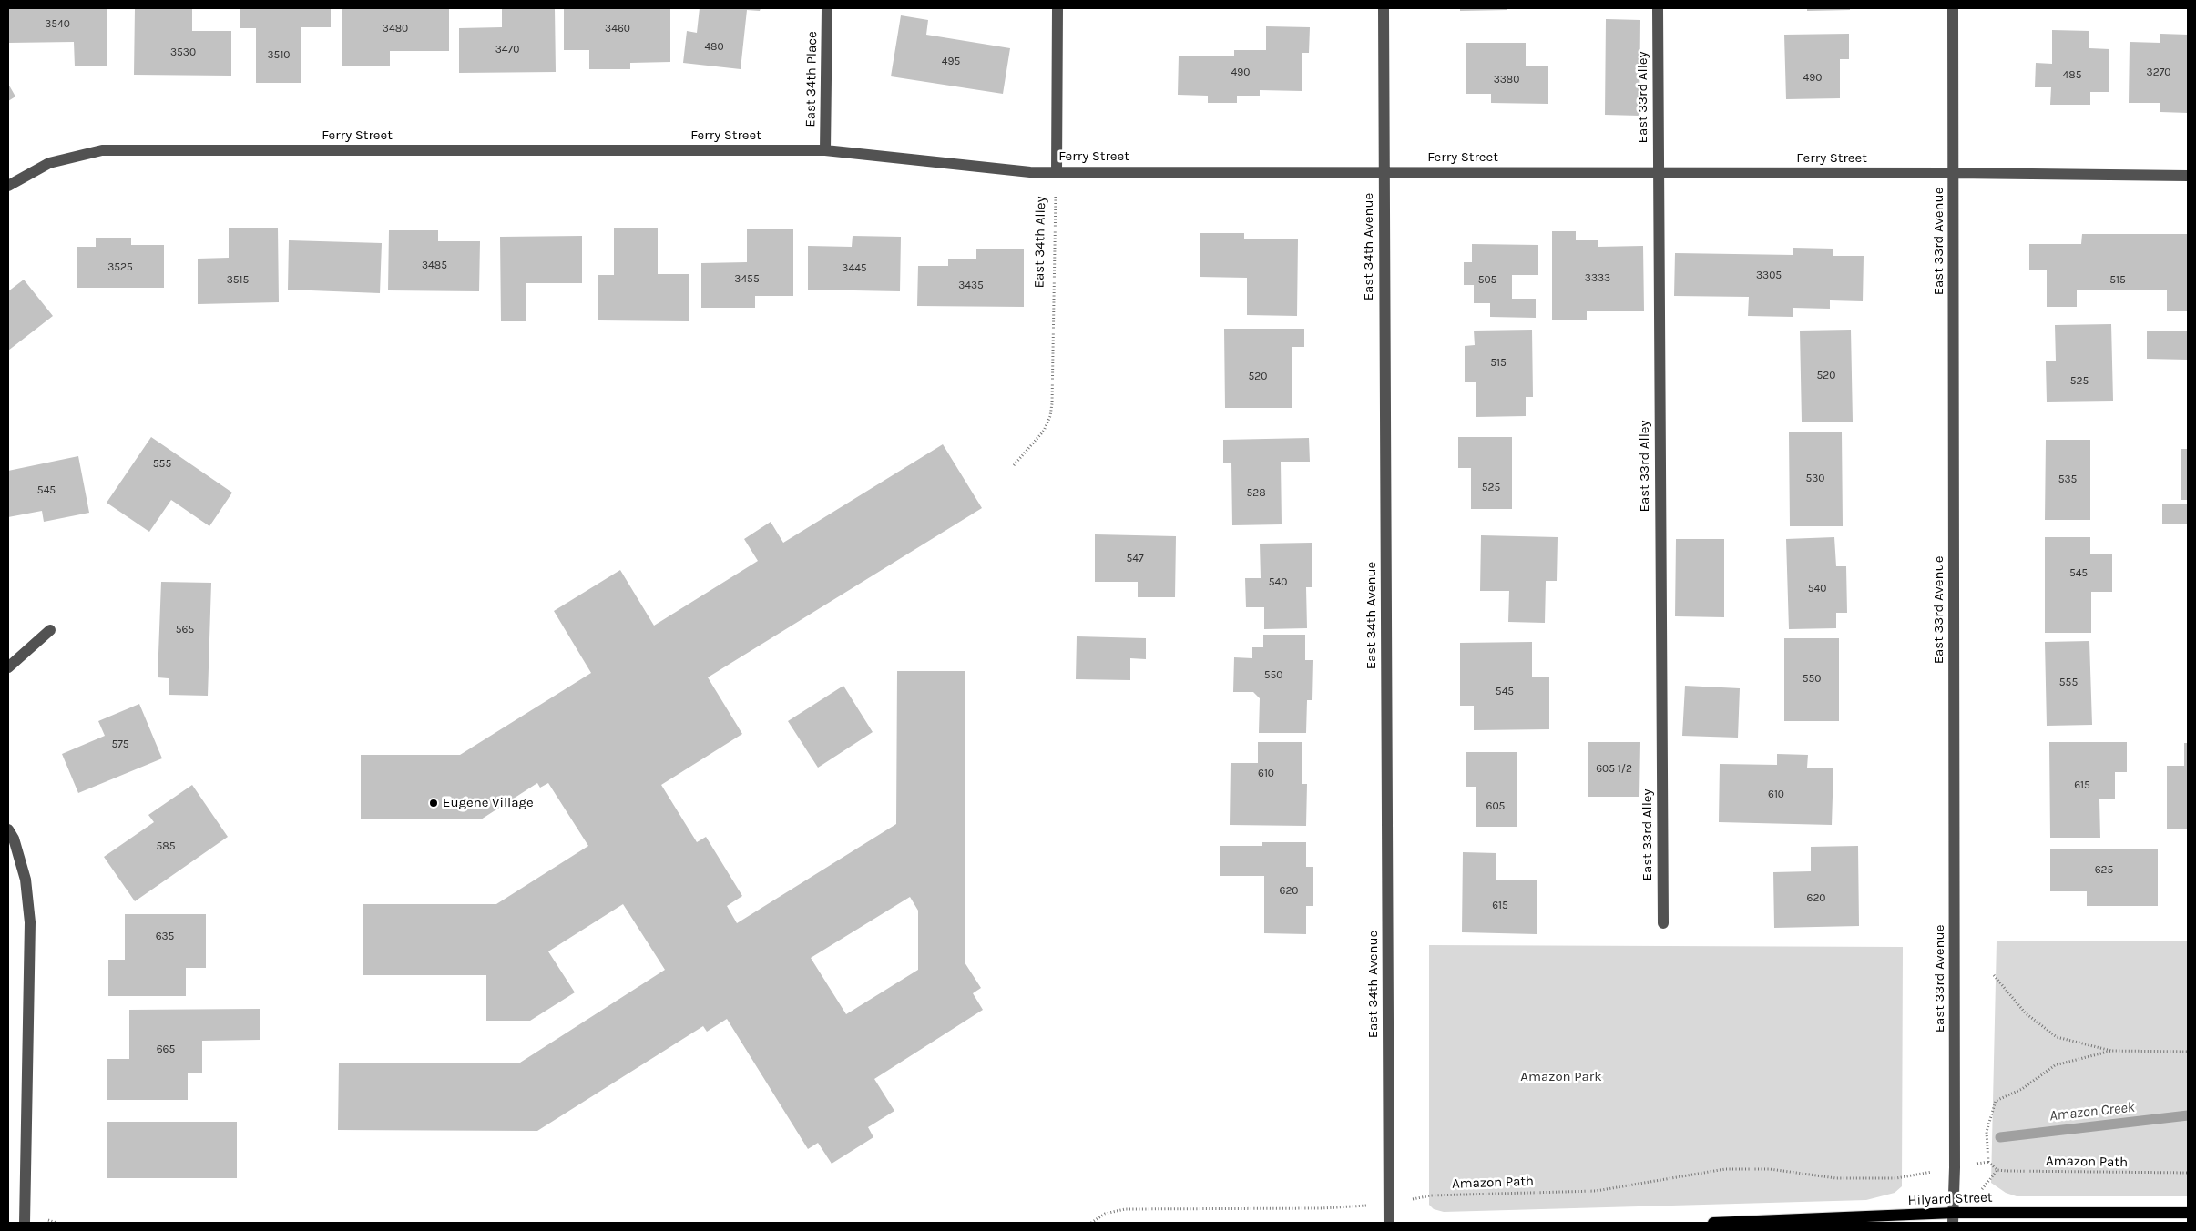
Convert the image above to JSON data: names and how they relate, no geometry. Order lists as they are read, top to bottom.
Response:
{
  "streets": {
    "main road": ["Hilyard Street"],
    "street": [
      "East 34th Place",
      "East 33rd Alley",
      "Ferry Street",
      "East 33rd Avenue",
      "East 34th Avenue"
    ],
    "path": ["East 34th Alley", "Amazon Path"]
  },
  "crossings": [
    ["East 34th Place", "Ferry Street"],
    ["East 33rd Alley", "Ferry Street"],
    ["Ferry Street", "East 33rd Avenue"],
    ["Ferry Street", "East 34th Alley"],
    ["Ferry Street", "East 34th Avenue"],
    ["East 33rd Avenue", "Hilyard Street"],
    ["East 34th Avenue", "Amazon Path"]
  ],
  "water": ["Amazon Creek"],
  "parks": ["Amazon Park"],
  "places": ["Eugene Village"],
  "house_numbers": [
    "3540",
    "3480",
    "3460",
    "480",
    "3470",
    "3530",
    "3510",
    "495",
    "490",
    "3270",
    "485",
    "490",
    "3380",
    "3485",
    "3525",
    "3445",
    "3305",
    "3333",
    "3455",
    "3515",
    "505",
    "515",
    "3435",
    "515",
    "520",
    "520",
    "525",
    "555",
    "530",
    "535",
    "525",
    "545",
    "528",
    "547",
    "545",
    "540",
    "540",
    "565",
    "550",
    "550",
    "555",
    "545",
    "575",
    "605 1/2",
    "610",
    "615",
    "610",
    "605",
    "585",
    "625",
    "620",
    "620",
    "615",
    "635",
    "665"
  ]
}
